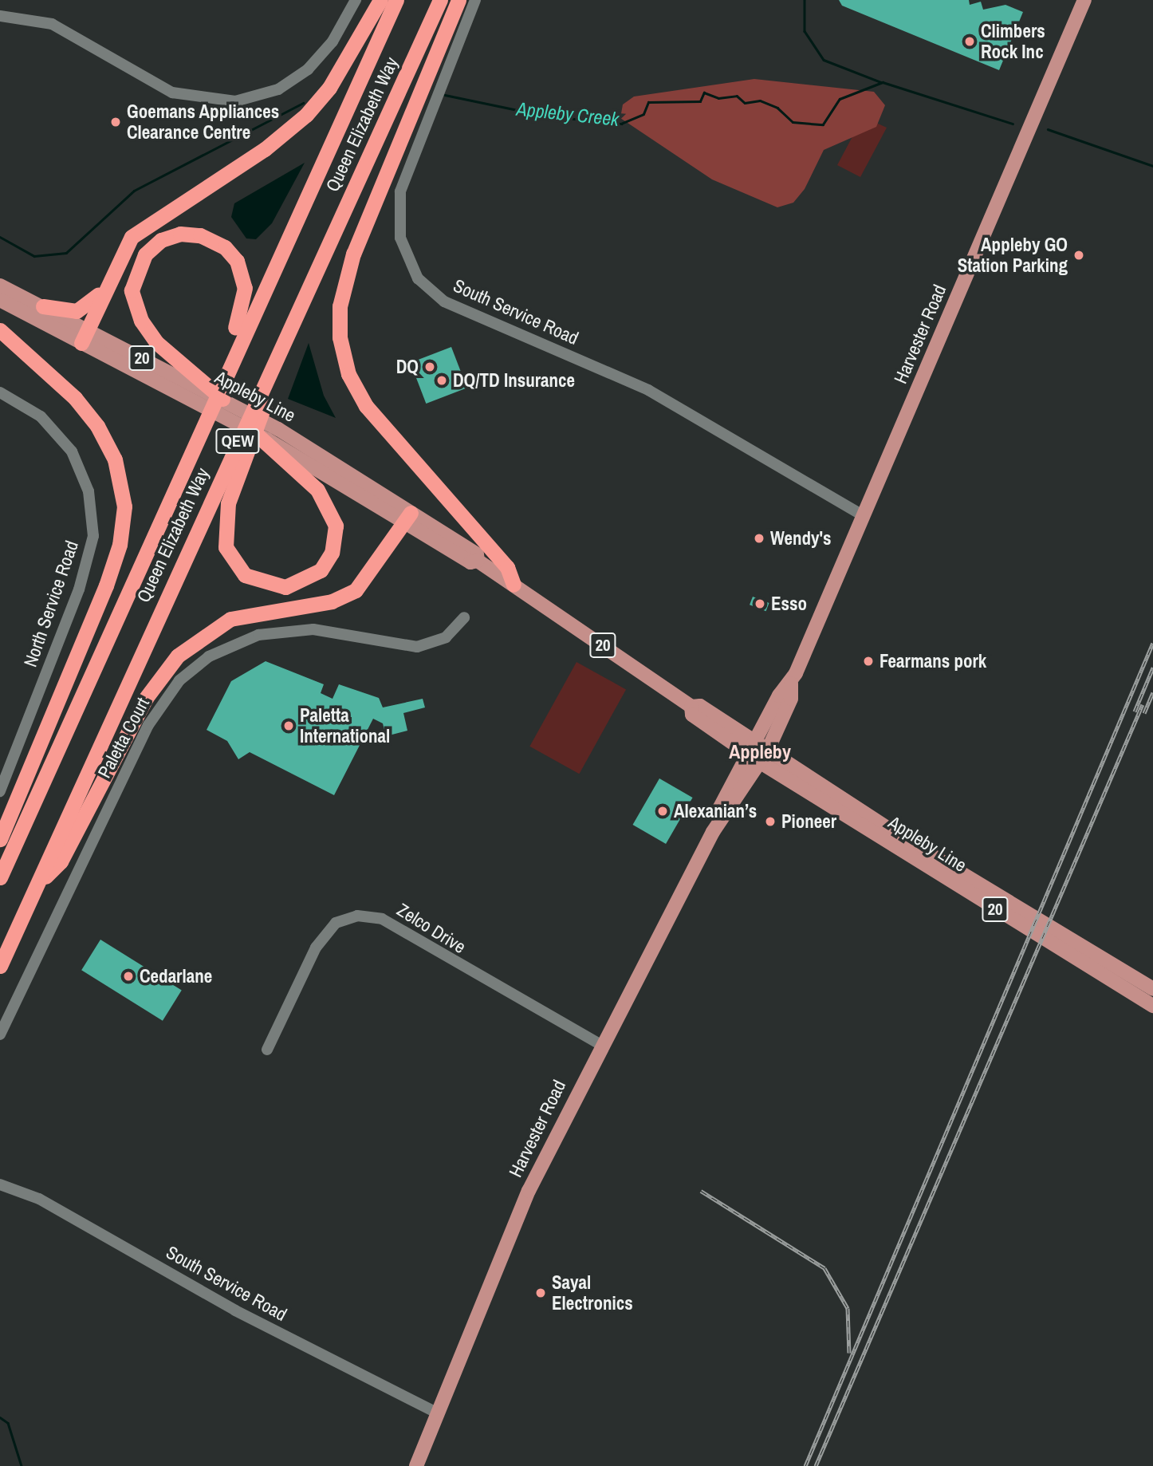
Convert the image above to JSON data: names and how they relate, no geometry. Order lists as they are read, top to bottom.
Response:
{
  "streets": {
    "highway": ["Queen Elizabeth Way", "QEW"],
    "main road": ["Harvester Road", "20", "Appleby Line"],
    "street": [
      "South Service Road",
      "North Service Road",
      "Paletta Court",
      "Zelco Drive"
    ]
  },
  "crossings": [
    ["South Service Road", "Harvester Road"],
    ["Harvester Road", "Appleby Line"],
    ["Harvester Road", "Zelco Drive"]
  ],
  "districts": ["Appleby"],
  "water": ["Appleby Creek"],
  "places": [
    "Climbers Rock Inc",
    "Goemans Appliances Clearance Centre",
    "Appleby GO Station Parking",
    "DQ",
    "DQ/TD Insurance",
    "Wendy's",
    "Esso",
    "Fearmans pork",
    "Paletta International",
    "Alexanian’s",
    "Pioneer",
    "Cedarlane",
    "Sayal Electronics"
  ]
}
